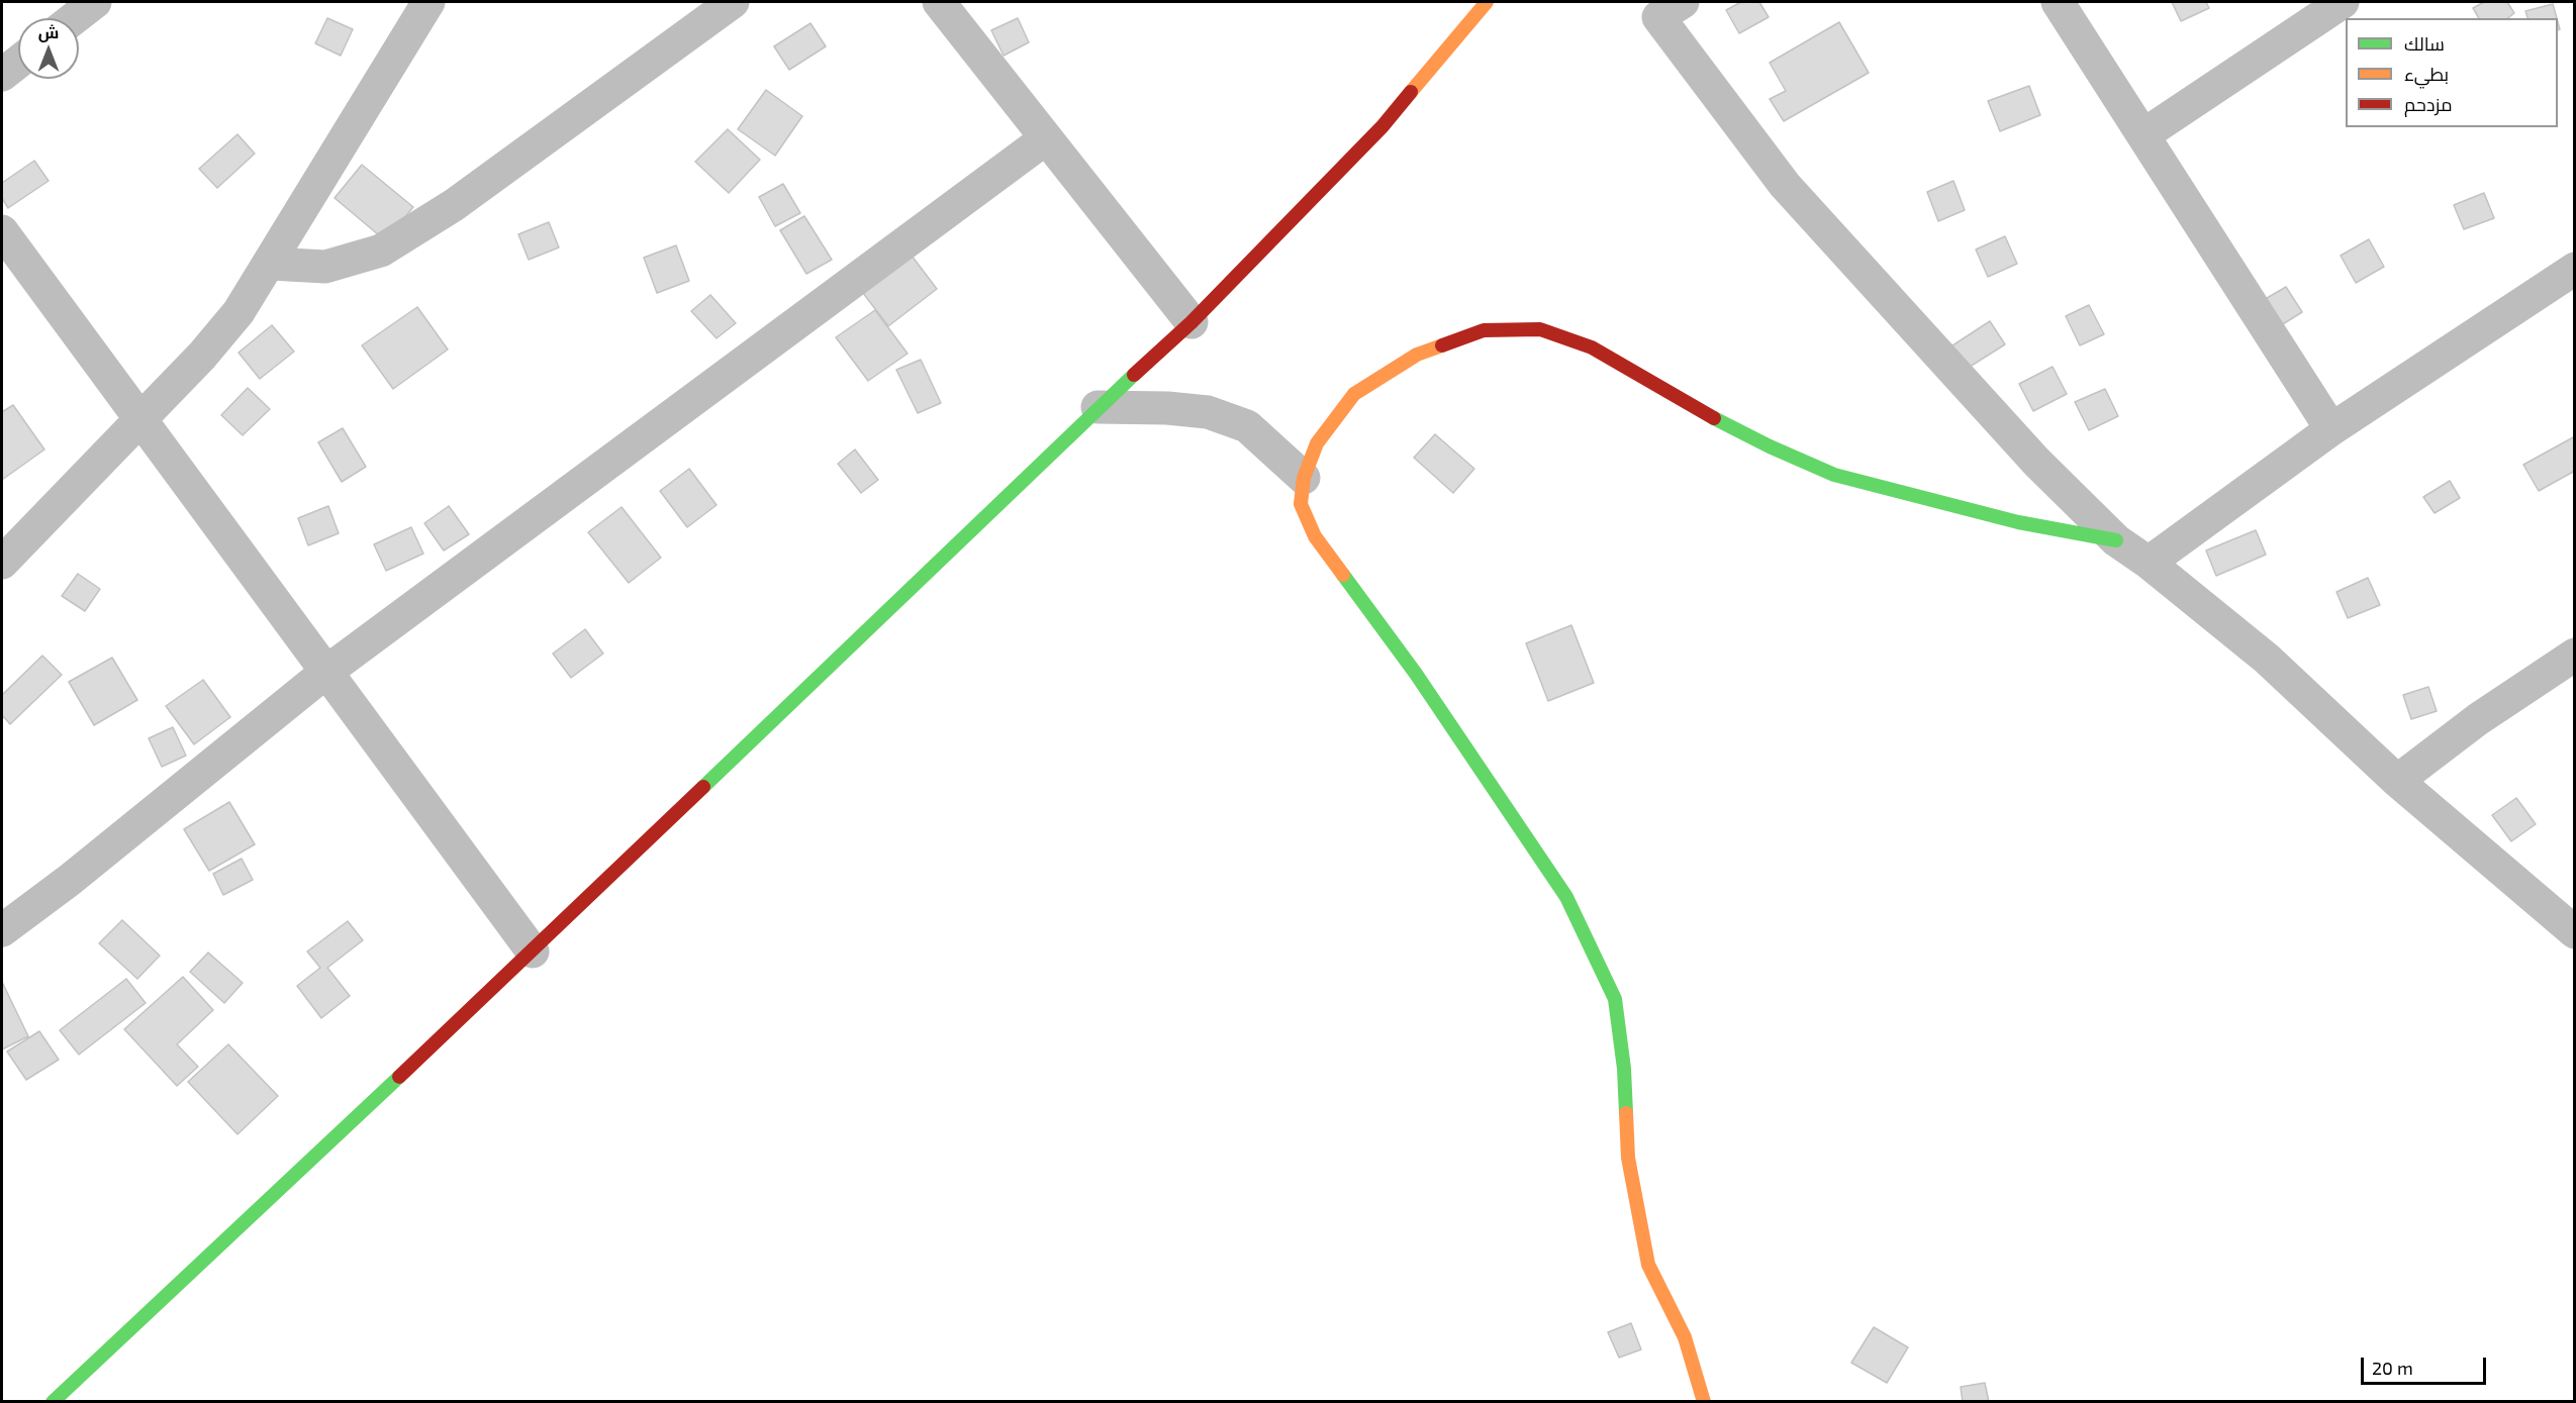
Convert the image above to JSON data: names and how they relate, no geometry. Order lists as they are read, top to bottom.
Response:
{
  "legend": ["سالك", "بطيء", "مزدحم"],
  "scale_bar": "20 m",
  "north": "top"
}
